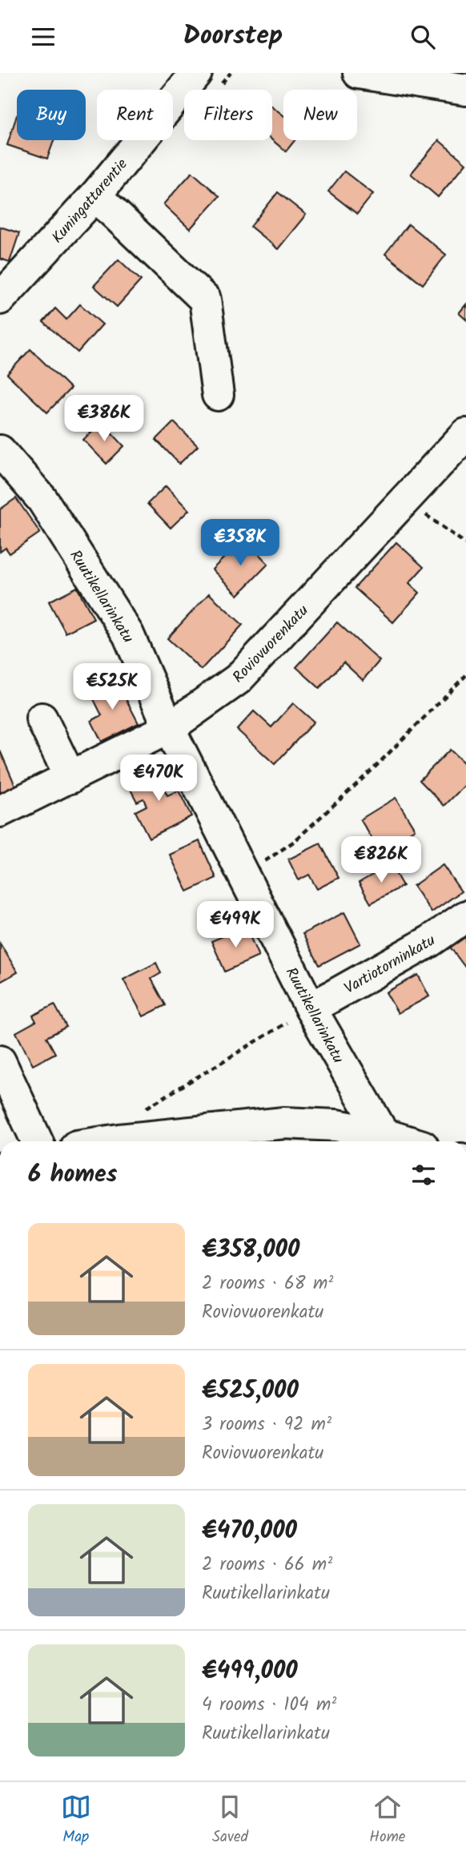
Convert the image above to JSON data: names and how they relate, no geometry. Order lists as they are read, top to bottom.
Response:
{
  "streets": {
    "street": [
      "Kuningattarentie",
      "Ruutikellarinkatu",
      "Roviovuorenkatu",
      "Vartiotorninkatu"
    ]
  },
  "crossings": [
    ["Ruutikellarinkatu", "Roviovuorenkatu"],
    ["Ruutikellarinkatu", "Vartiotorninkatu"]
  ],
  "page": {
    "header": "Doorstep",
    "chip": [
      "Buy",
      "Rent",
      "Filters",
      "New"
    ],
    "price": [
      "€386K",
      "€358K",
      "€525K",
      "€470K",
      "€826K",
      "€499K"
    ],
    "heading": "6 homes",
    "list": [
      {
        "name": "€358,000",
        "note": "2 rooms · 68 m² · Roviovuorenkatu"
      },
      {
        "name": "€525,000",
        "note": "3 rooms · 92 m² · Roviovuorenkatu"
      },
      {
        "name": "€470,000",
        "note": "2 rooms · 66 m² · Ruutikellarinkatu"
      },
      {
        "name": "€499,000",
        "note": "4 rooms · 104 m² · Ruutikellarinkatu"
      }
    ],
    "tabs": ["Map", "Saved", "Home"]
  }
}
